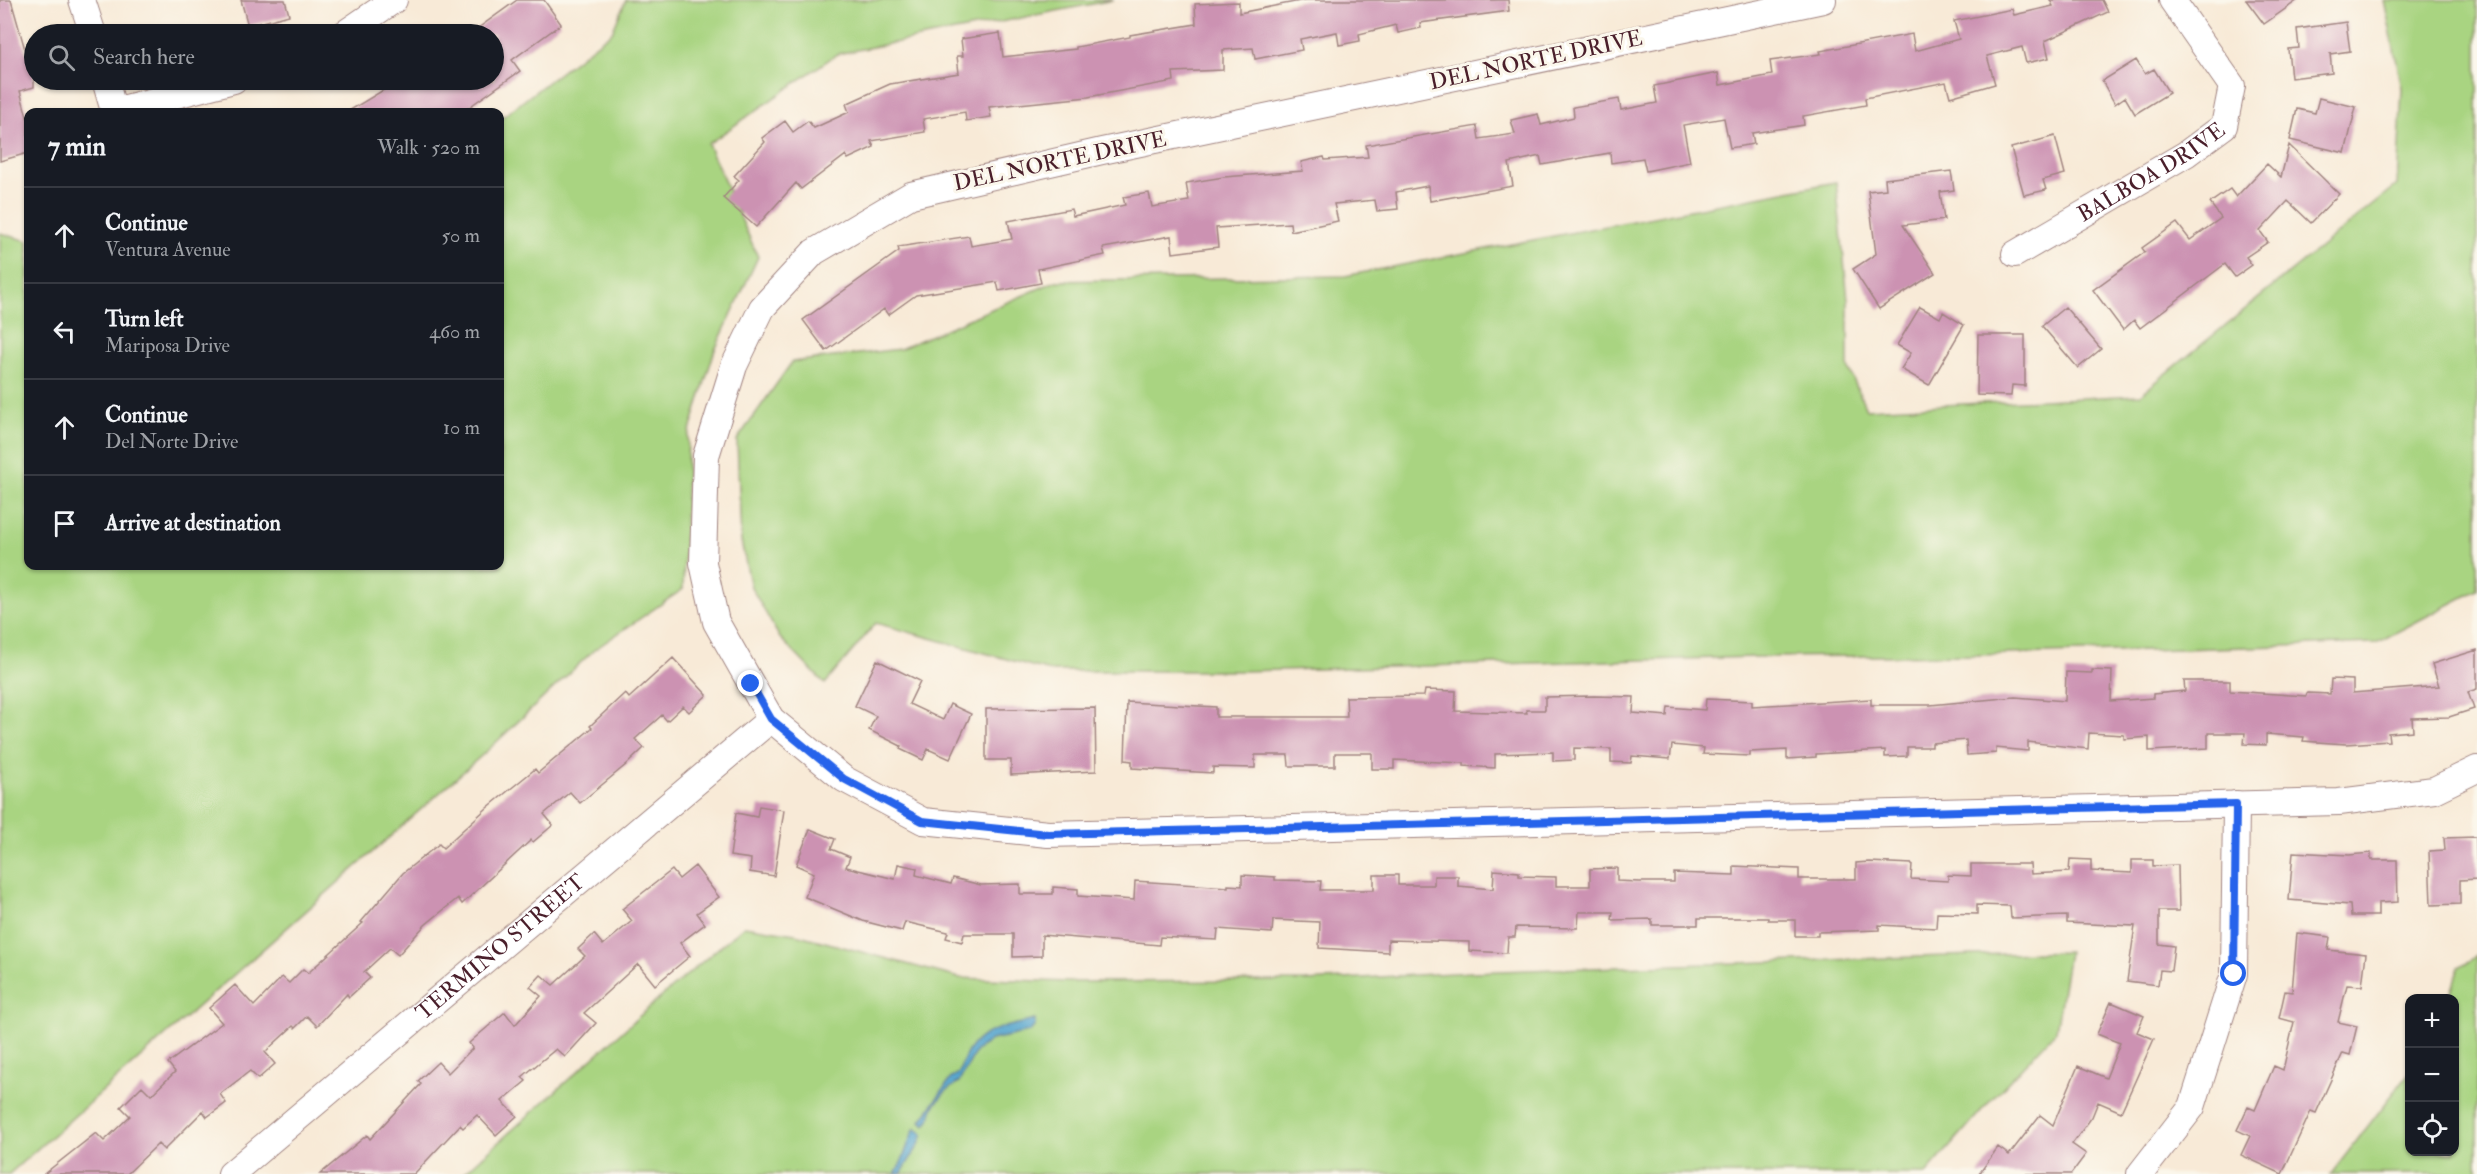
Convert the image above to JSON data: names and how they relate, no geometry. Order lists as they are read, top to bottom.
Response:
{
  "streets": {
    "street": ["DEL NORTE DRIVE", "BALBOA DRIVE", "TERMINO STREET"]
  },
  "crossings": [
    ["DEL NORTE DRIVE", "TERMINO STREET"]
  ],
  "page": {
    "search": "Search here",
    "heading": ["7 min", "Walk · 520 m"],
    "list": [
      ["Continue", "Ventura Avenue", "50 m"],
      ["Turn left", "Mariposa Drive", "460 m"],
      ["Continue", "Del Norte Drive", "10 m"],
      "Arrive at destination"
    ],
    "map_buttons": ["+", "−"]
  }
}
